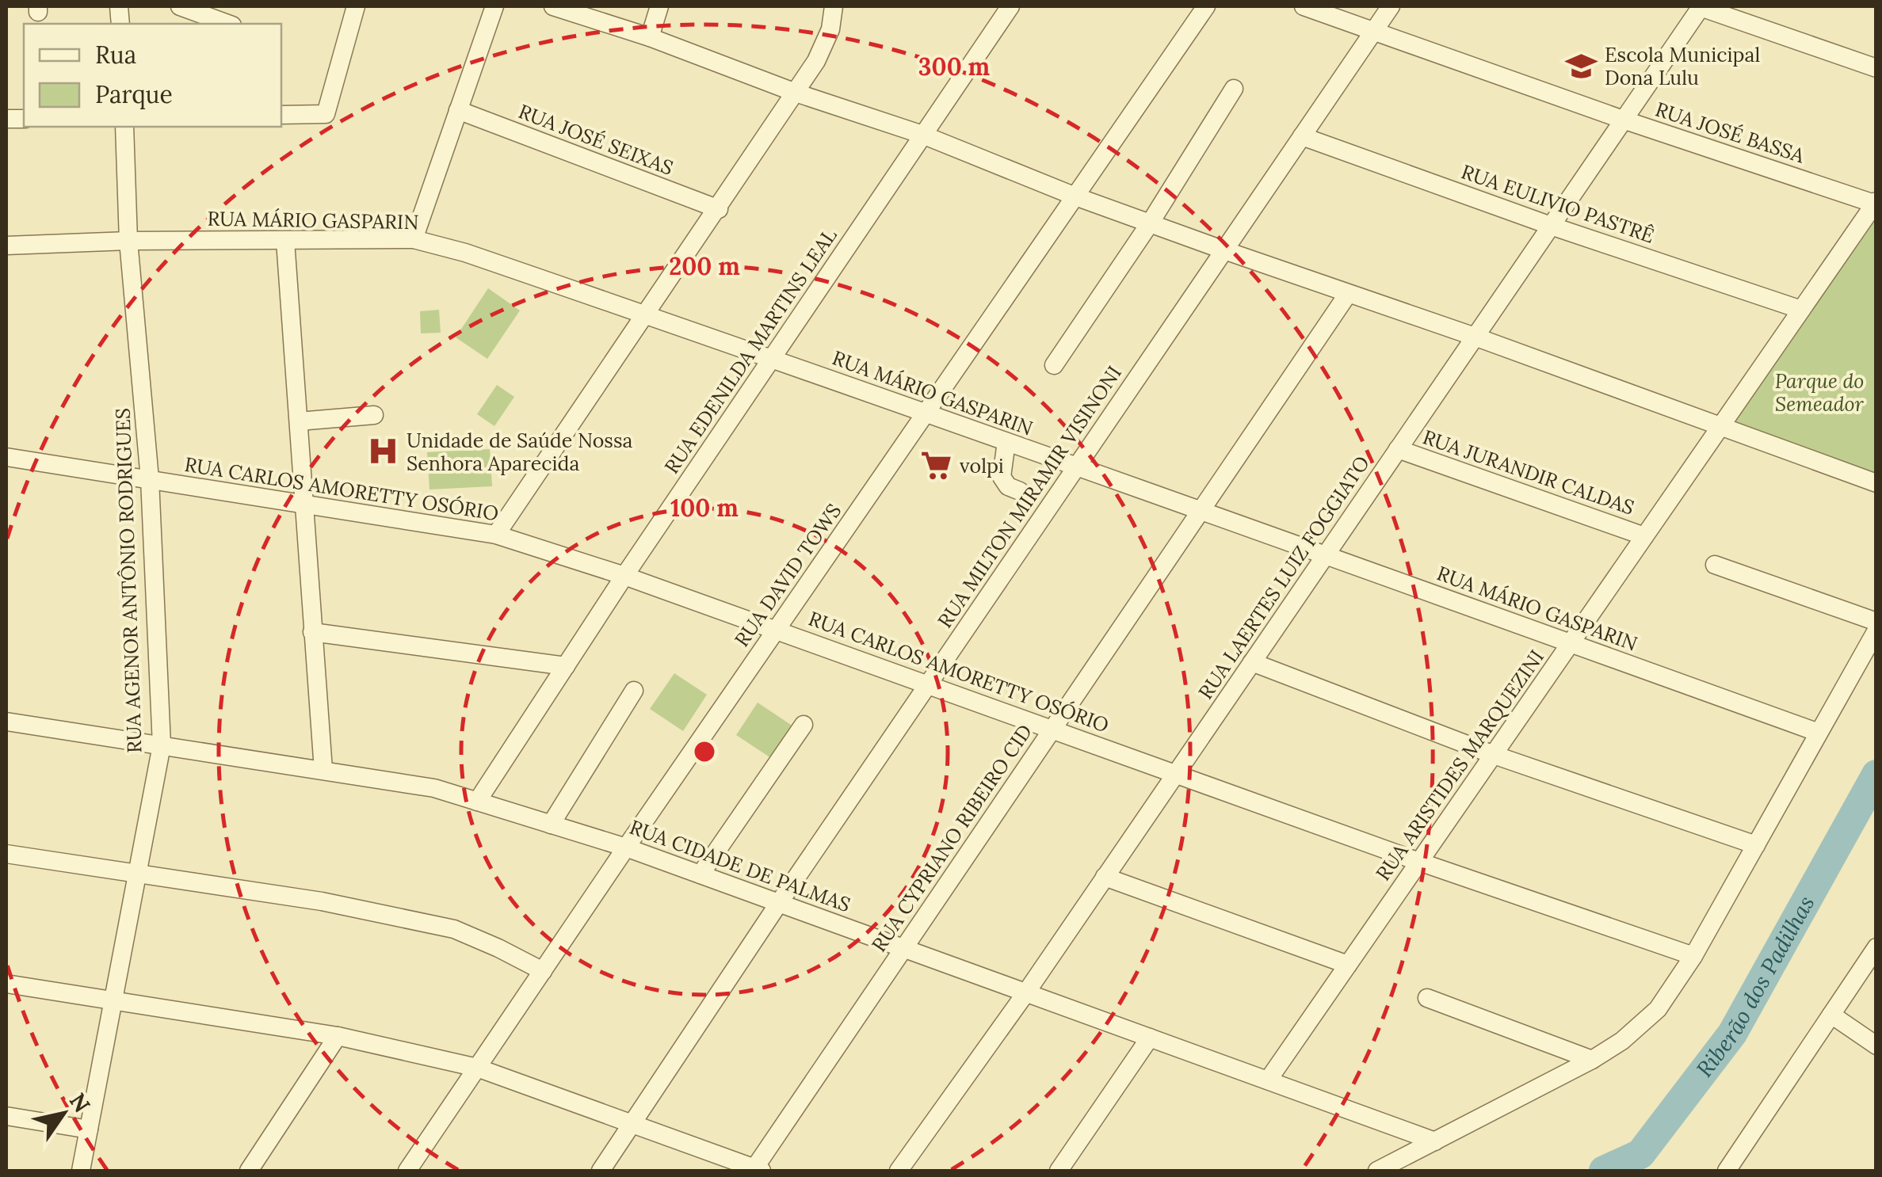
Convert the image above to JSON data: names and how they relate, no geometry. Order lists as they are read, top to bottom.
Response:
{
  "streets": {
    "street": [
      "RUA JOSÉ BASSA",
      "RUA JOSÉ SEIXAS",
      "RUA EULIVIO PASTRÊ",
      "RUA MÁRIO GASPARIN",
      "RUA EDENILDA MARTINS LEAL",
      "RUA JURANDIR CALDAS",
      "RUA CARLOS AMORETTY OSÓRIO",
      "RUA MILTON MIRAMIR VISINONI",
      "RUA DAVID TOWS",
      "RUA LAERTES LUIZ FOGGIATO",
      "RUA AGENOR ANTÔNIO RODRIGUES",
      "RUA ARISTIDES MARQUEZINI",
      "RUA CYPRIANO RIBEIRO CID",
      "RUA CIDADE DE PALMAS"
    ]
  },
  "crossings": [
    ["RUA JOSÉ BASSA", "RUA MILTON MIRAMIR VISINONI"],
    ["RUA JOSÉ BASSA", "RUA LAERTES LUIZ FOGGIATO"],
    ["RUA JOSÉ BASSA", "RUA ARISTIDES MARQUEZINI"],
    ["RUA EULIVIO PASTRÊ", "RUA MILTON MIRAMIR VISINONI"],
    ["RUA EULIVIO PASTRÊ", "RUA LAERTES LUIZ FOGGIATO"],
    ["RUA EULIVIO PASTRÊ", "RUA ARISTIDES MARQUEZINI"],
    ["RUA MÁRIO GASPARIN", "RUA EDENILDA MARTINS LEAL"],
    ["RUA MÁRIO GASPARIN", "RUA MILTON MIRAMIR VISINONI"],
    ["RUA MÁRIO GASPARIN", "RUA DAVID TOWS"],
    ["RUA MÁRIO GASPARIN", "RUA LAERTES LUIZ FOGGIATO"],
    ["RUA MÁRIO GASPARIN", "RUA AGENOR ANTÔNIO RODRIGUES"],
    ["RUA MÁRIO GASPARIN", "RUA ARISTIDES MARQUEZINI"],
    ["RUA MÁRIO GASPARIN", "RUA CYPRIANO RIBEIRO CID"],
    ["RUA EDENILDA MARTINS LEAL", "RUA CARLOS AMORETTY OSÓRIO"],
    ["RUA EDENILDA MARTINS LEAL", "RUA CIDADE DE PALMAS"],
    ["RUA JURANDIR CALDAS", "RUA LAERTES LUIZ FOGGIATO"],
    ["RUA JURANDIR CALDAS", "RUA ARISTIDES MARQUEZINI"],
    ["RUA CARLOS AMORETTY OSÓRIO", "RUA MILTON MIRAMIR VISINONI"],
    ["RUA CARLOS AMORETTY OSÓRIO", "RUA DAVID TOWS"],
    ["RUA CARLOS AMORETTY OSÓRIO", "RUA LAERTES LUIZ FOGGIATO"],
    ["RUA CARLOS AMORETTY OSÓRIO", "RUA AGENOR ANTÔNIO RODRIGUES"],
    ["RUA CARLOS AMORETTY OSÓRIO", "RUA ARISTIDES MARQUEZINI"],
    ["RUA CARLOS AMORETTY OSÓRIO", "RUA CYPRIANO RIBEIRO CID"],
    ["RUA MILTON MIRAMIR VISINONI", "RUA CIDADE DE PALMAS"],
    ["RUA DAVID TOWS", "RUA CIDADE DE PALMAS"],
    ["RUA LAERTES LUIZ FOGGIATO", "RUA CIDADE DE PALMAS"],
    ["RUA AGENOR ANTÔNIO RODRIGUES", "RUA CIDADE DE PALMAS"],
    ["RUA ARISTIDES MARQUEZINI", "RUA CIDADE DE PALMAS"],
    ["RUA CYPRIANO RIBEIRO CID", "RUA CIDADE DE PALMAS"]
  ],
  "water": ["Riberão dos Padilhas"],
  "parks": ["Parque do Semeador"],
  "places": {
    "school or university": ["Escola Municipal Dona Lulu"],
    "hospital": ["Unidade de Saúde Nossa Senhora Aparecida"],
    "supermarket": ["volpi"]
  },
  "legend": ["Rua", "Parque"],
  "north": "top right",
  "rings": ["300 m", "200 m", "100 m"]
}
